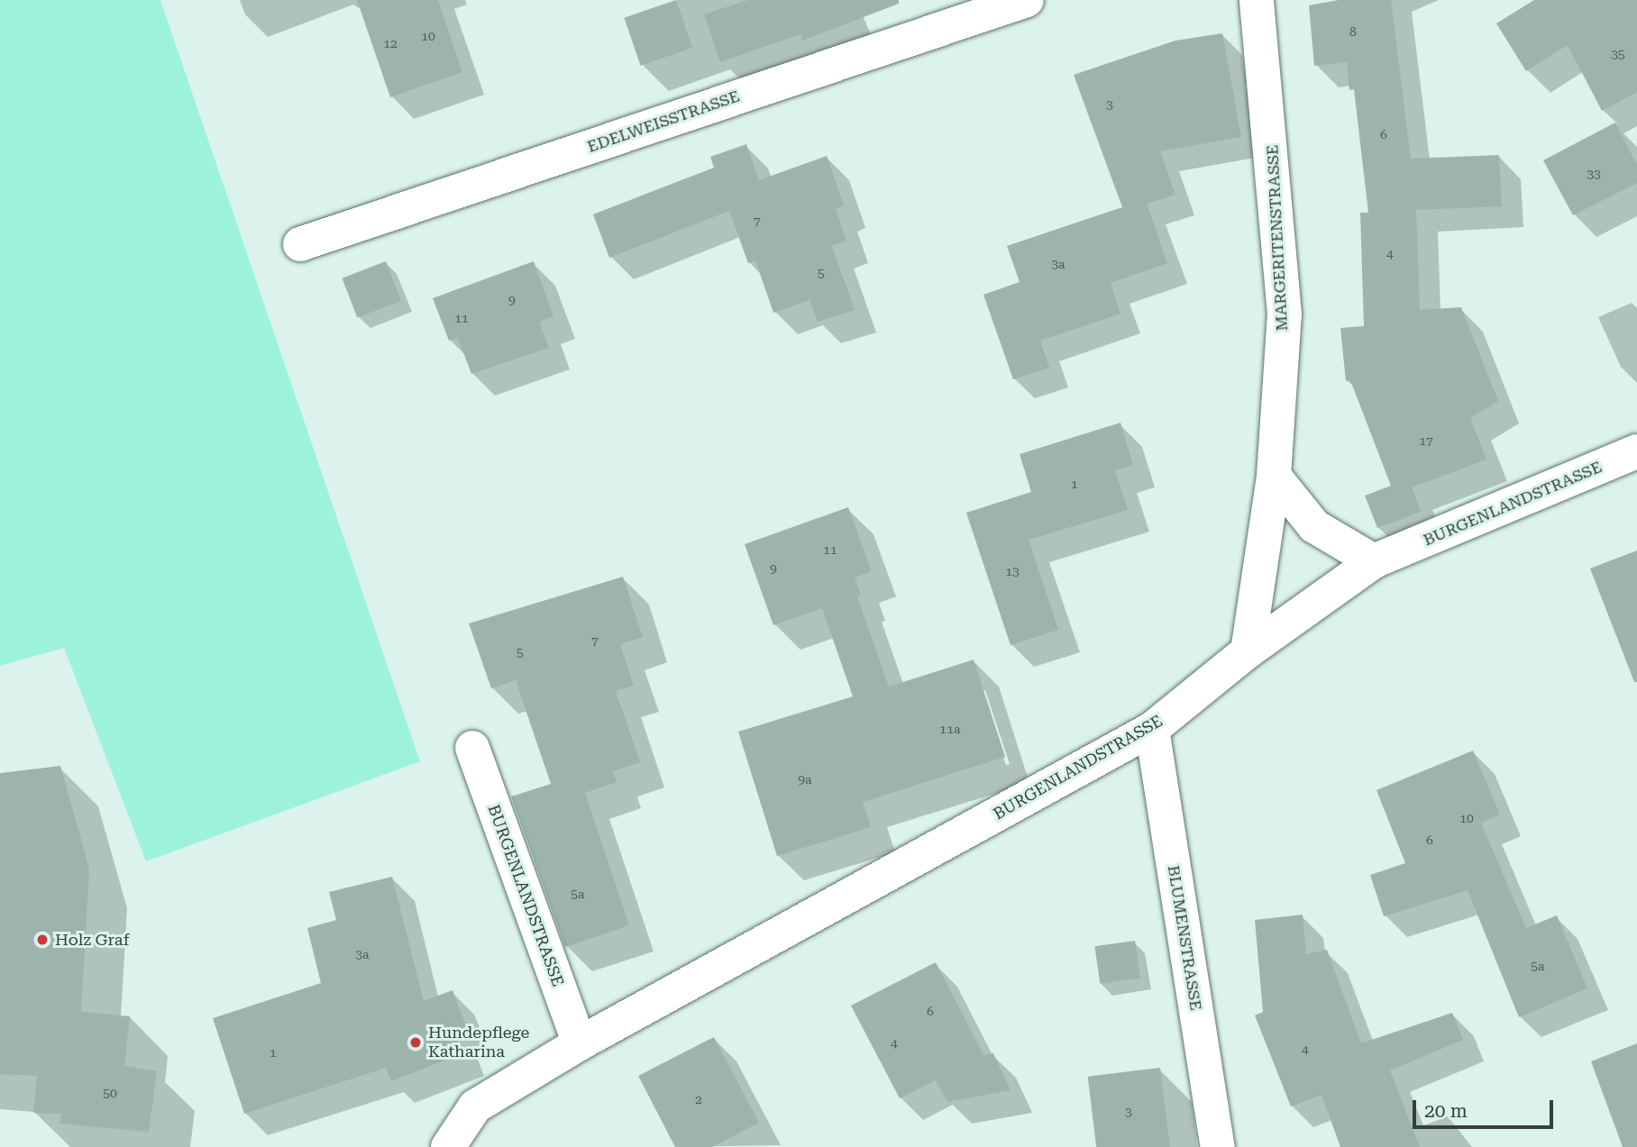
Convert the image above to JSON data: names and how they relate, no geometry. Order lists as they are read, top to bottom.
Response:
{
  "streets": {
    "street": [
      "EDELWEISSTRASSE",
      "MARGERITENSTRASSE",
      "BURGENLANDSTRASSE",
      "BLUMENSTRASSE"
    ]
  },
  "crossings": [
    ["MARGERITENSTRASSE", "BURGENLANDSTRASSE"],
    ["BURGENLANDSTRASSE", "BLUMENSTRASSE"]
  ],
  "places": ["Holz Graf", "Hundepflege Katharina"],
  "house_numbers": [
    "8",
    "10",
    "12",
    "35",
    "3",
    "6",
    "33",
    "7",
    "4",
    "3a",
    "5",
    "9",
    "11",
    "17",
    "1",
    "11",
    "9",
    "13",
    "7",
    "5",
    "11a",
    "9a",
    "10",
    "6",
    "5a",
    "3a",
    "5a",
    "6",
    "4",
    "4",
    "1",
    "50",
    "2",
    "3"
  ],
  "scale_bar": "20 m"
}
